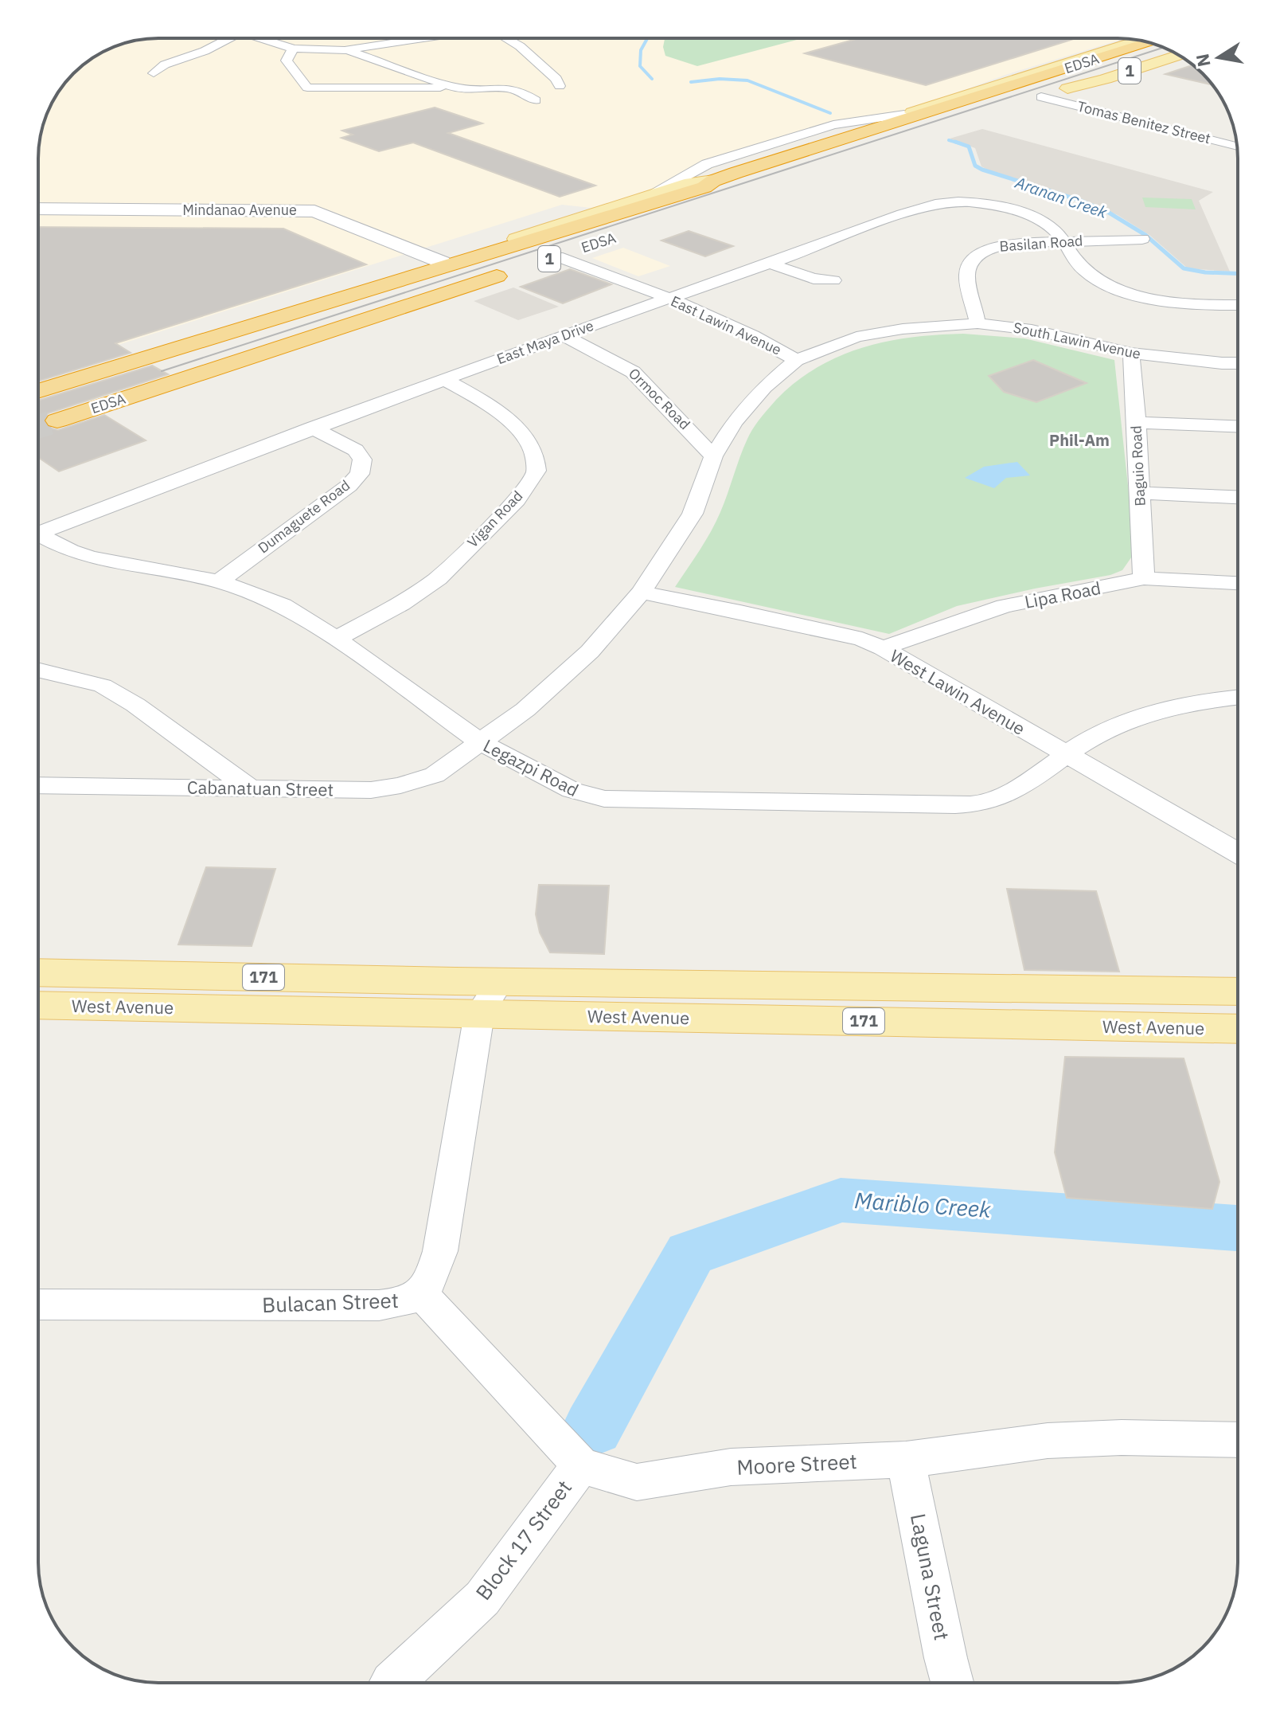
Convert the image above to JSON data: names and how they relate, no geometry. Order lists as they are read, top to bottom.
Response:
{
  "streets": {
    "highway": ["EDSA", "1"],
    "main road": ["171", "West Avenue"],
    "street": [
      "Tomas Benitez Street",
      "Mindanao Avenue",
      "Basilan Road",
      "East Lawin Avenue",
      "South Lawin Avenue",
      "East Maya Drive",
      "Ormoc Road",
      "Baguio Road",
      "Dumaguete Road",
      "Vigan Road",
      "Lipa Road",
      "West Lawin Avenue",
      "Legazpi Road",
      "Cabanatuan Street",
      "Bulacan Street",
      "Moore Street",
      "Block 17 Street",
      "Laguna Street"
    ]
  },
  "crossings": [
    ["EDSA", "Tomas Benitez Street"],
    ["EDSA", "Mindanao Avenue"],
    ["EDSA", "East Lawin Avenue"],
    ["Basilan Road", "South Lawin Avenue"],
    ["Basilan Road", "East Maya Drive"],
    ["East Lawin Avenue", "South Lawin Avenue"],
    ["East Lawin Avenue", "East Maya Drive"],
    ["East Lawin Avenue", "Ormoc Road"],
    ["East Lawin Avenue", "West Lawin Avenue"],
    ["East Lawin Avenue", "Legazpi Road"],
    ["East Lawin Avenue", "Cabanatuan Street"],
    ["South Lawin Avenue", "Baguio Road"],
    ["East Maya Drive", "Ormoc Road"],
    ["East Maya Drive", "Dumaguete Road"],
    ["East Maya Drive", "Vigan Road"],
    ["Baguio Road", "Lipa Road"],
    ["Dumaguete Road", "Legazpi Road"],
    ["Vigan Road", "Legazpi Road"],
    ["Lipa Road", "West Lawin Avenue"],
    ["West Lawin Avenue", "Legazpi Road"],
    ["Legazpi Road", "Cabanatuan Street"],
    ["West Avenue", "Bulacan Street"],
    ["Moore Street", "Block 17 Street"],
    ["Moore Street", "Laguna Street"]
  ],
  "districts": ["Phil-Am"],
  "water": ["Aranan Creek", "Mariblo Creek"],
  "north": "left"
}
